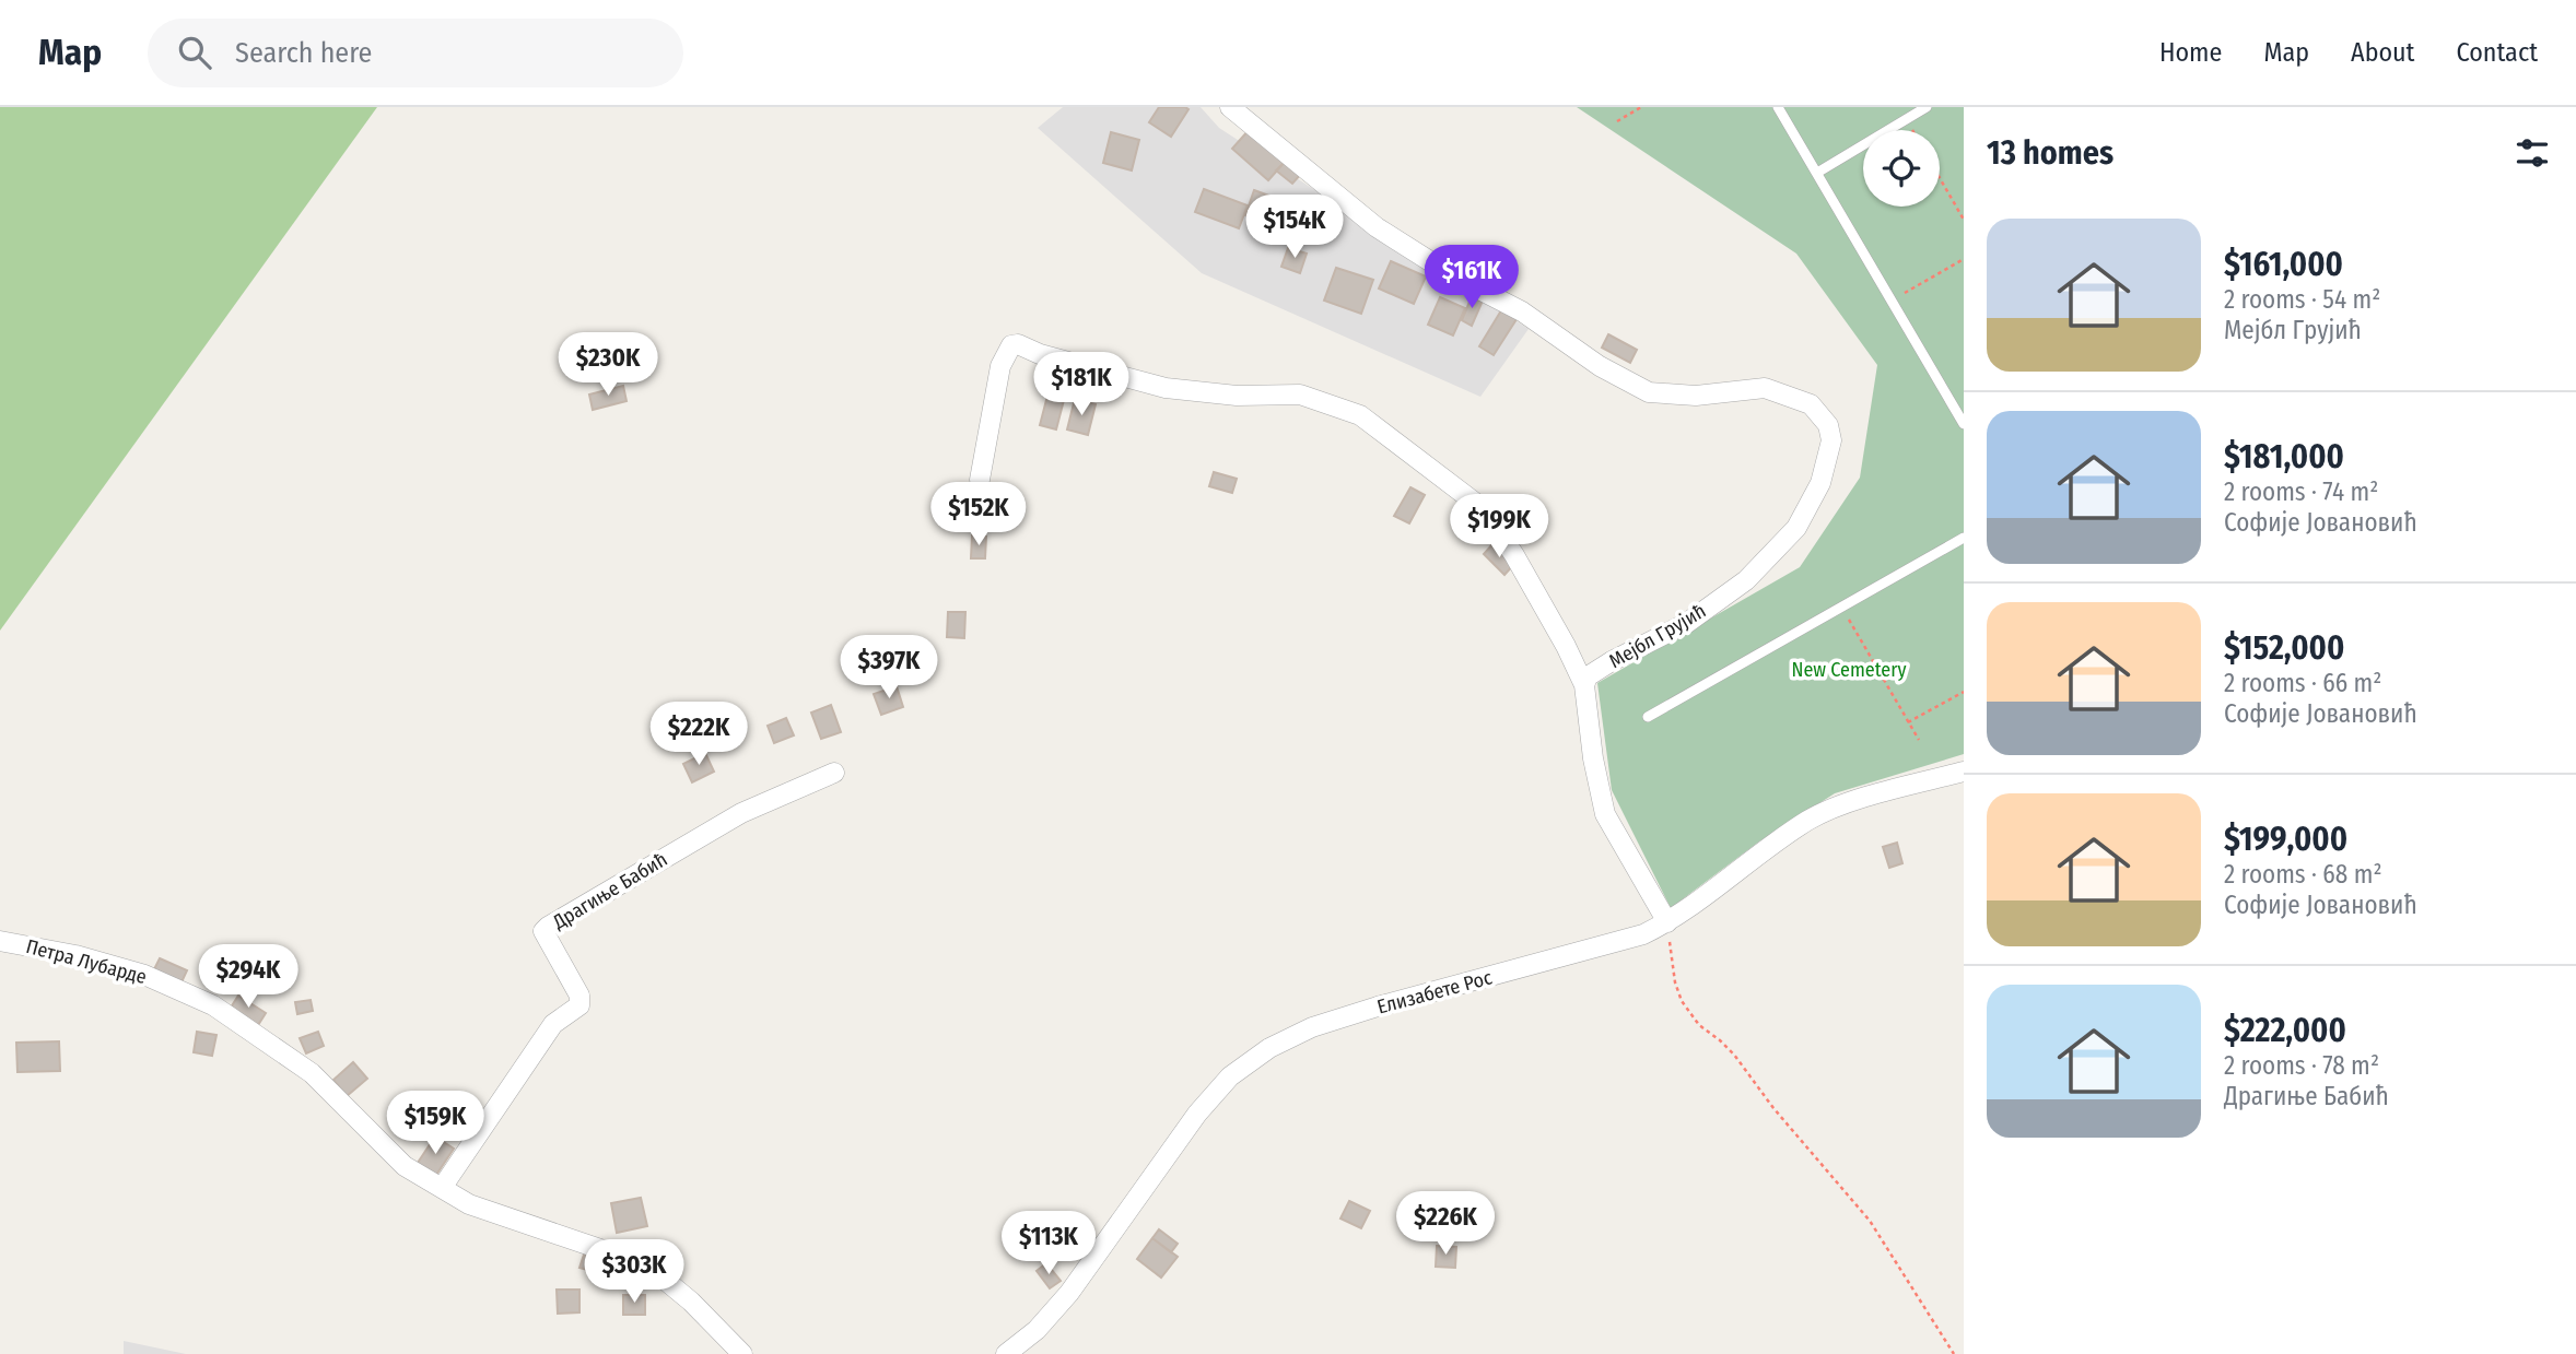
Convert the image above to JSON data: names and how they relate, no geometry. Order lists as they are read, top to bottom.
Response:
{
  "streets": {
    "street": [
      "Мејбл Грујић",
      "Драгиње Бабић",
      "Петра Лубарде",
      "Елизабете Рос"
    ]
  },
  "crossings": [
    ["Драгиње Бабић", "Петра Лубарде"]
  ],
  "parks": ["New Cemetery"],
  "page": {
    "header": "Map",
    "search": "Search here",
    "nav": [
      "Home",
      "Map",
      "About",
      "Contact"
    ],
    "heading": "13 homes",
    "price": [
      "$154K",
      "$161K",
      "$230K",
      "$181K",
      "$152K",
      "$199K",
      "$397K",
      "$222K",
      "$294K",
      "$159K",
      "$226K",
      "$113K",
      "$303K"
    ],
    "list": [
      {
        "name": "$161,000",
        "note": "2 rooms · 54 m² · Мејбл Грујић"
      },
      {
        "name": "$181,000",
        "note": "2 rooms · 74 m² · Софије Јовановић"
      },
      {
        "name": "$152,000",
        "note": "2 rooms · 66 m² · Софије Јовановић"
      },
      {
        "name": "$199,000",
        "note": "2 rooms · 68 m² · Софије Јовановић"
      },
      {
        "name": "$222,000",
        "note": "2 rooms · 78 m² · Драгиње Бабић"
      }
    ]
  }
}
